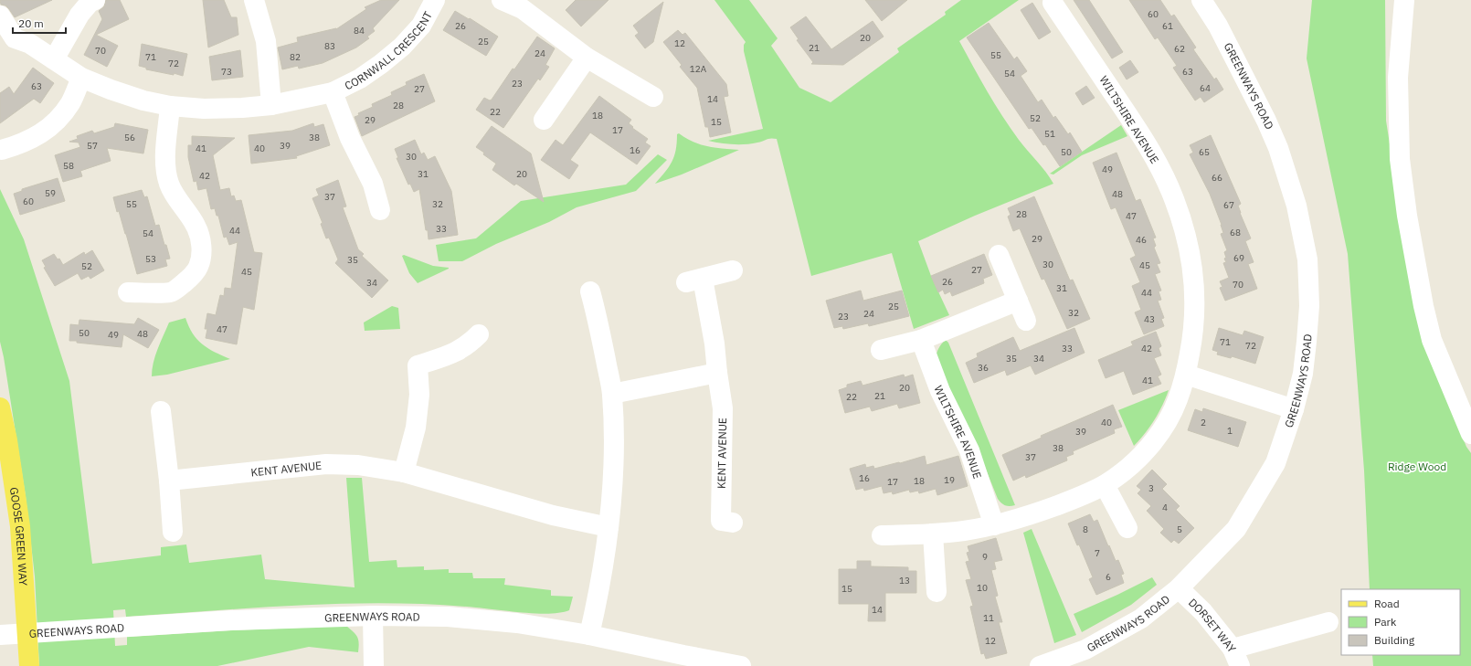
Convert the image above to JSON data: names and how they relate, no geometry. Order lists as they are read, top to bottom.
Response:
{
  "streets": {
    "main road": ["GOOSE GREEN WAY"],
    "street": [
      "CORNWALL CRESCENT",
      "GREENWAYS ROAD",
      "WILTSHIRE AVENUE",
      "KENT AVENUE",
      "DORSET WAY"
    ]
  },
  "crossings": [
    ["GREENWAYS ROAD", "DORSET WAY"]
  ],
  "parks": ["Ridge Wood"],
  "house_numbers": [
    "60",
    "26",
    "61",
    "84",
    "20",
    "25",
    "12",
    "83",
    "21",
    "62",
    "70",
    "24",
    "55",
    "71",
    "82",
    "72",
    "12A",
    "73",
    "63",
    "54",
    "23",
    "63",
    "64",
    "27",
    "14",
    "28",
    "22",
    "18",
    "52",
    "29",
    "15",
    "17",
    "51",
    "56",
    "38",
    "57",
    "39",
    "41",
    "40",
    "16",
    "50",
    "65",
    "30",
    "58",
    "49",
    "31",
    "20",
    "42",
    "66",
    "59",
    "48",
    "37",
    "60",
    "55",
    "32",
    "67",
    "28",
    "47",
    "33",
    "44",
    "68",
    "54",
    "29",
    "46",
    "69",
    "53",
    "35",
    "30",
    "45",
    "52",
    "27",
    "45",
    "26",
    "34",
    "70",
    "31",
    "44",
    "25",
    "32",
    "24",
    "23",
    "43",
    "47",
    "50",
    "48",
    "49",
    "71",
    "72",
    "33",
    "42",
    "35",
    "34",
    "36",
    "41",
    "20",
    "21",
    "22",
    "40",
    "2",
    "1",
    "39",
    "38",
    "37",
    "16",
    "19",
    "18",
    "17",
    "3",
    "4",
    "8",
    "5",
    "7",
    "9",
    "6",
    "13",
    "10",
    "15",
    "14",
    "11",
    "12"
  ],
  "legend": ["Road", "Park", "Building"],
  "scale_bar": "20 m"
}
